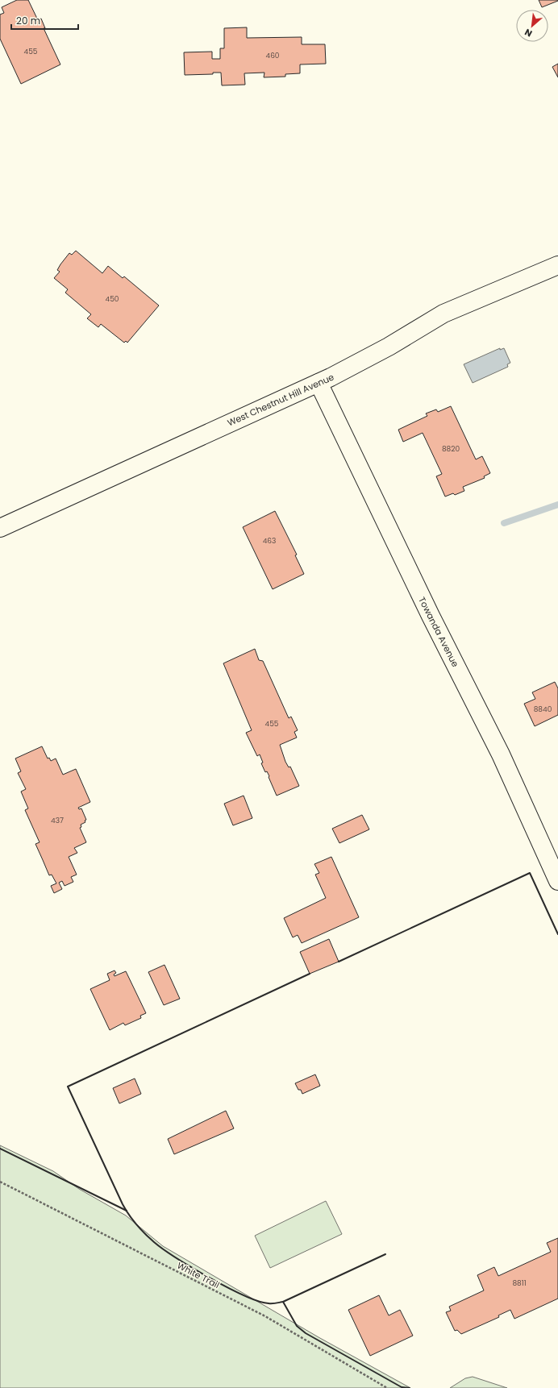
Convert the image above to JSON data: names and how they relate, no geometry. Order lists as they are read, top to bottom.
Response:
{
  "streets": {
    "street": ["West Chestnut Hill Avenue", "Towanda Avenue"],
    "path": ["White Trail"]
  },
  "crossings": [
    ["West Chestnut Hill Avenue", "Towanda Avenue"]
  ],
  "house_numbers": [
    "455",
    "460",
    "450",
    "8820",
    "463",
    "8840",
    "455",
    "437",
    "8811"
  ],
  "scale_bar": "20 m",
  "north": "bottom left"
}
